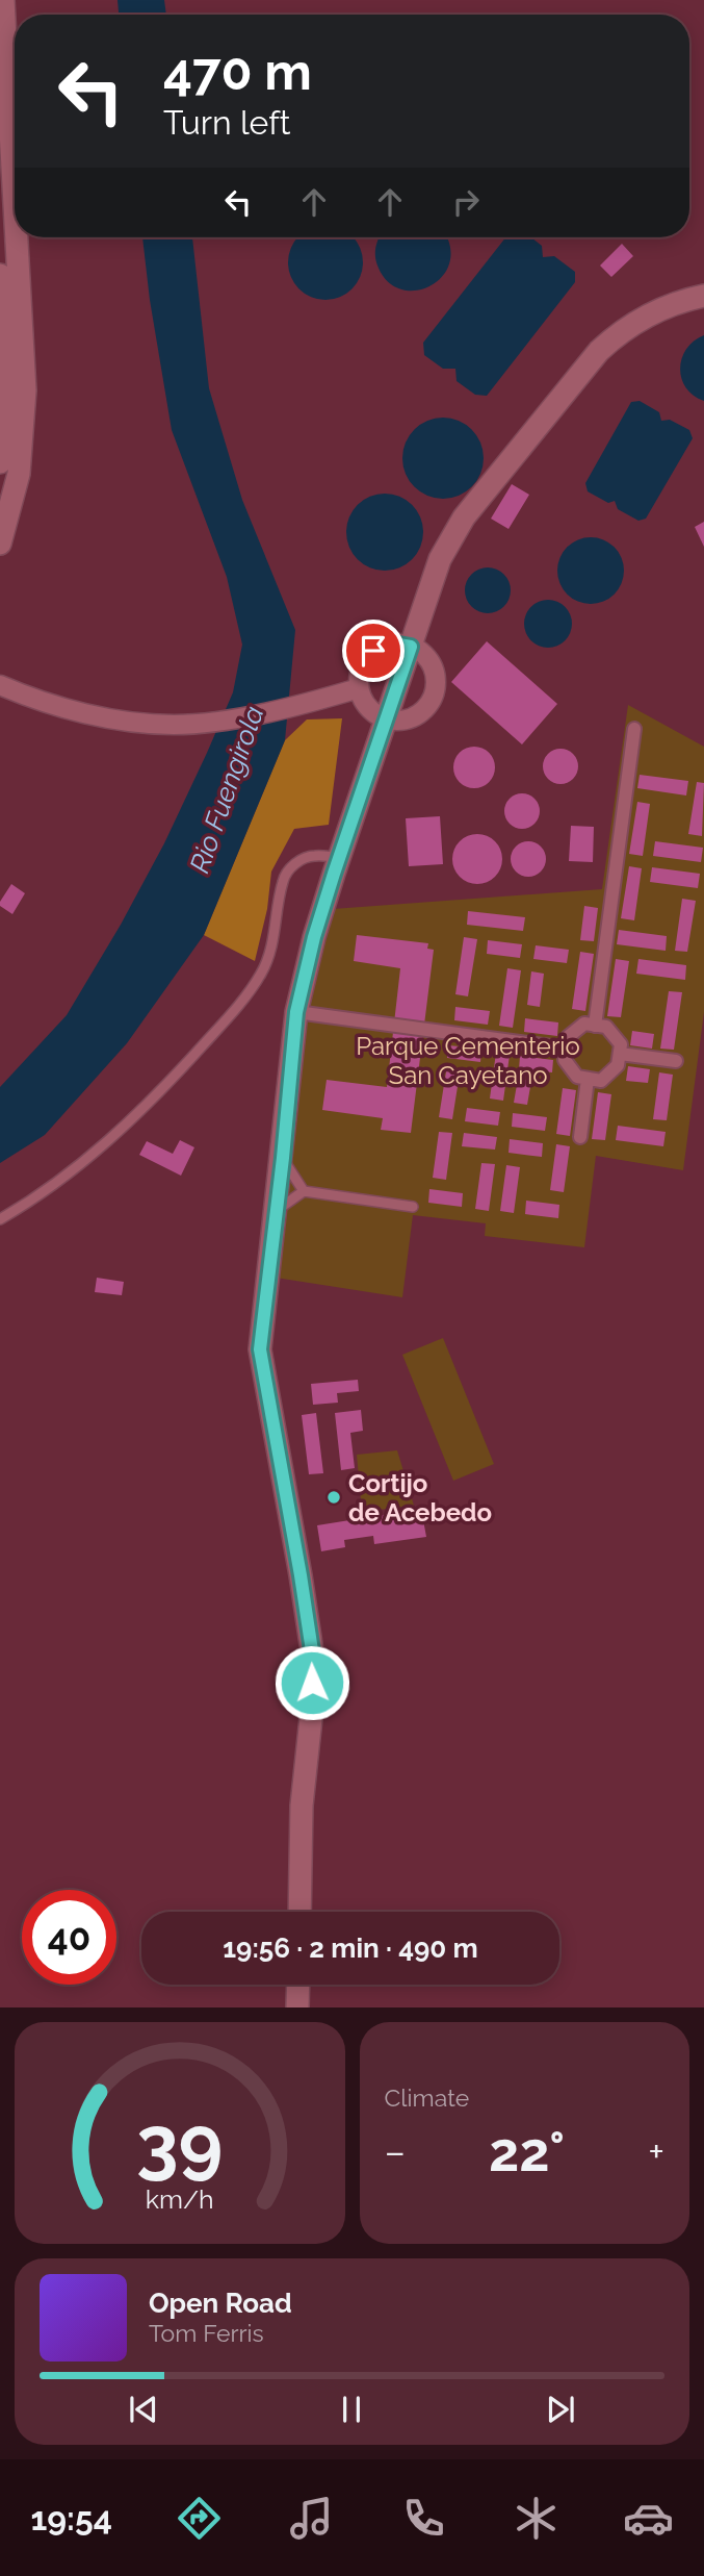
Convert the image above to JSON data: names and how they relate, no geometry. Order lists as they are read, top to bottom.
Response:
{
  "water": ["Rio Fuengirola"],
  "parks": ["Parque Cementerio San Cayetano"],
  "places": ["Cortijo de Acebedo"],
  "page": {
    "turn": ["470 m", "Turn left"],
    "limit": "40",
    "trip": "19:56 · 2 min · 490 m",
    "tile": "Climate",
    "heat": ["−", "22°", "+"],
    "song": ["Open Road", "Tom Ferris"],
    "tabs": "19:54",
    "gauge": ["39", "km/h"]
  }
}
